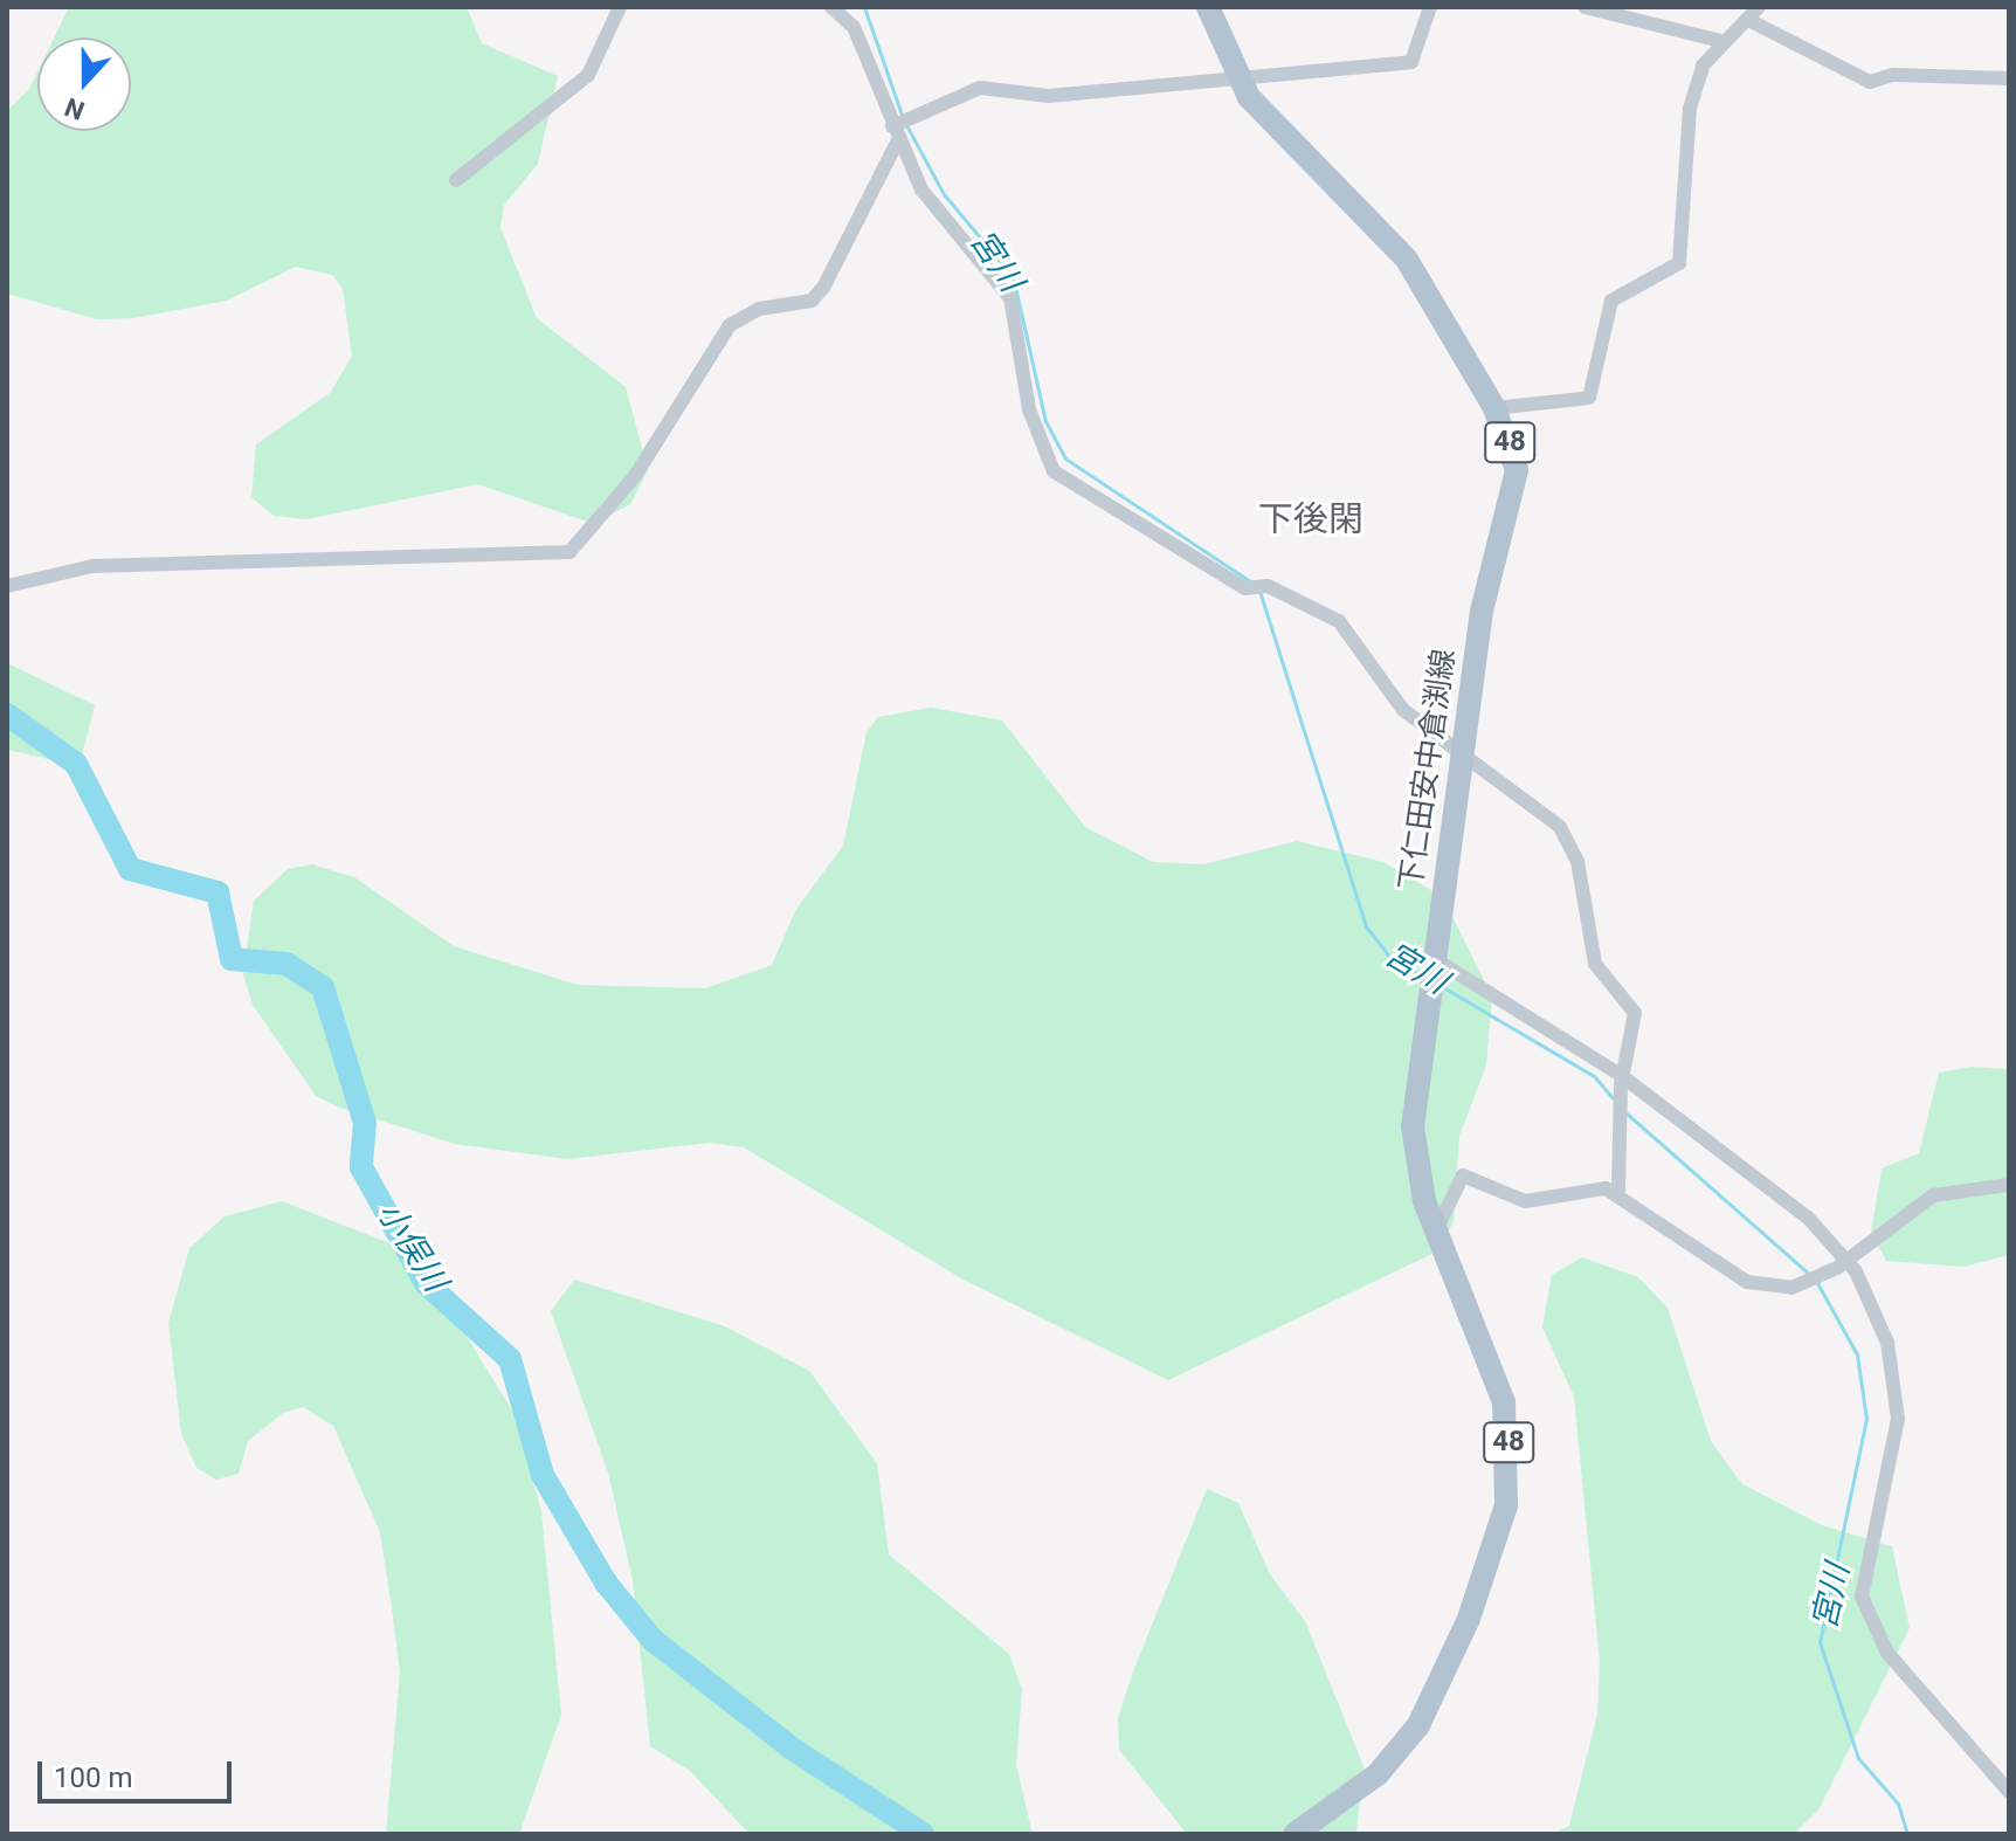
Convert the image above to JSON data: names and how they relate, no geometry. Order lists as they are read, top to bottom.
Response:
{
  "streets": {
    "main road": ["48", "下仁田安中倉渕線"]
  },
  "districts": ["下後閑"],
  "water": ["宮川", "小俣川"],
  "scale_bar": "100 m",
  "north": "bottom"
}
